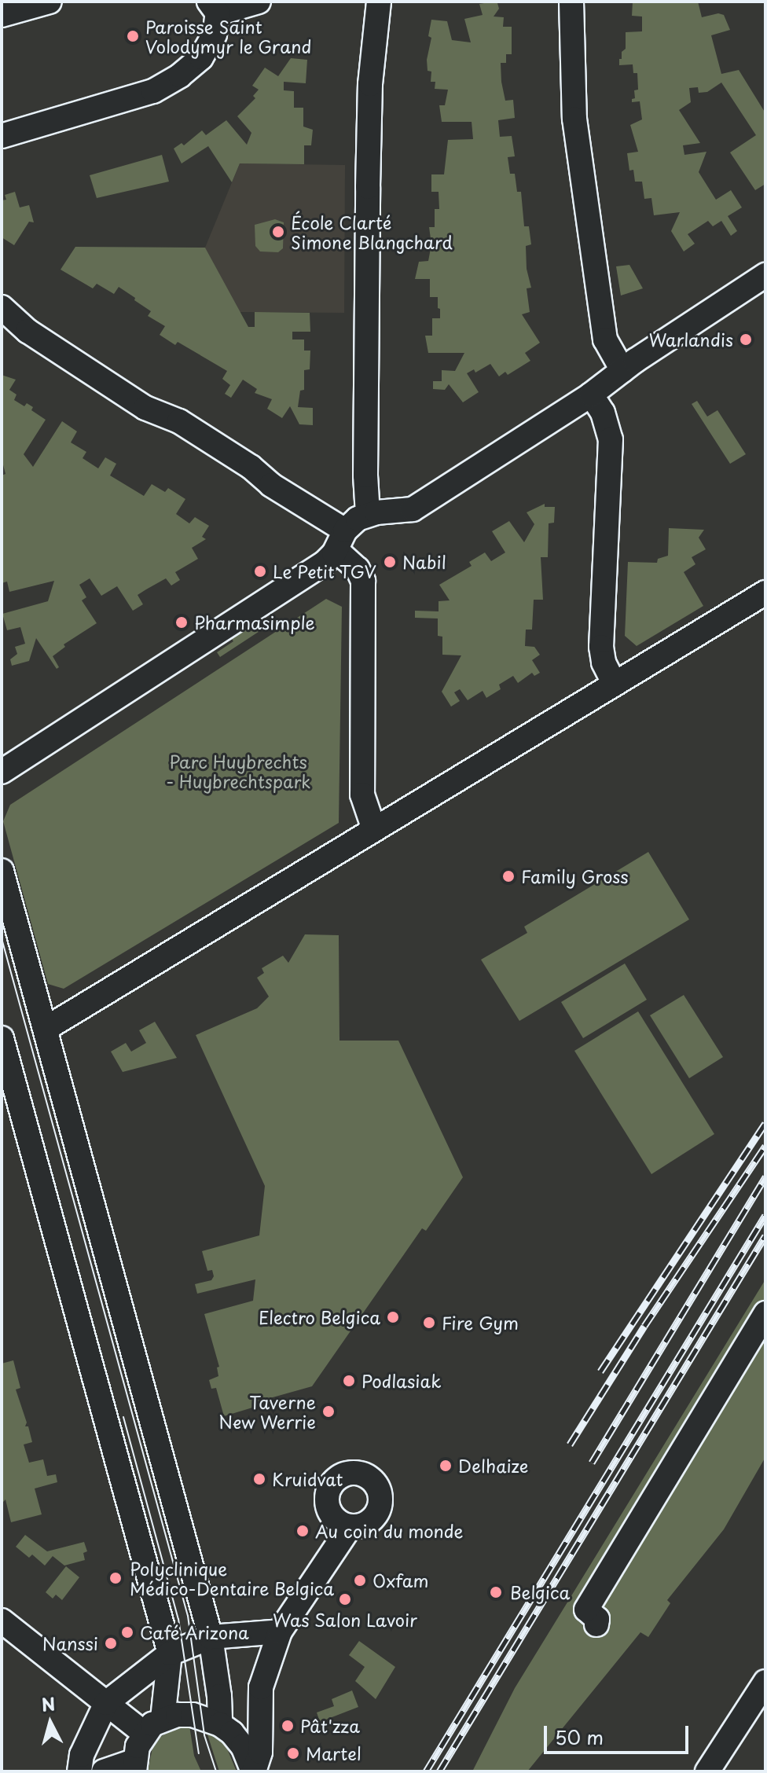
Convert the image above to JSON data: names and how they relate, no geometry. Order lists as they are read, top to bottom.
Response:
{
  "parks": ["Parc Huybrechts - Huybrechtspark"],
  "places": [
    "Paroisse Saint Volodymyr le Grand",
    "École Clarté Simone Blangchard",
    "Warlandis",
    "Nabil",
    "Le Petit TGV",
    "Pharmasimple",
    "Family Gross",
    "Electro Belgica",
    "Fire Gym",
    "Podlasiak",
    "Taverne New Werrie",
    "Delhaize",
    "Kruidvat",
    "Au coin du monde",
    "Polyclinique Médico-Dentaire Belgica",
    "Oxfam",
    "Belgica",
    "Was Salon Lavoir",
    "Café Arizona",
    "Nanssi",
    "Pât'zza",
    "Martel"
  ],
  "scale_bar": "50 m",
  "north": "top"
}
